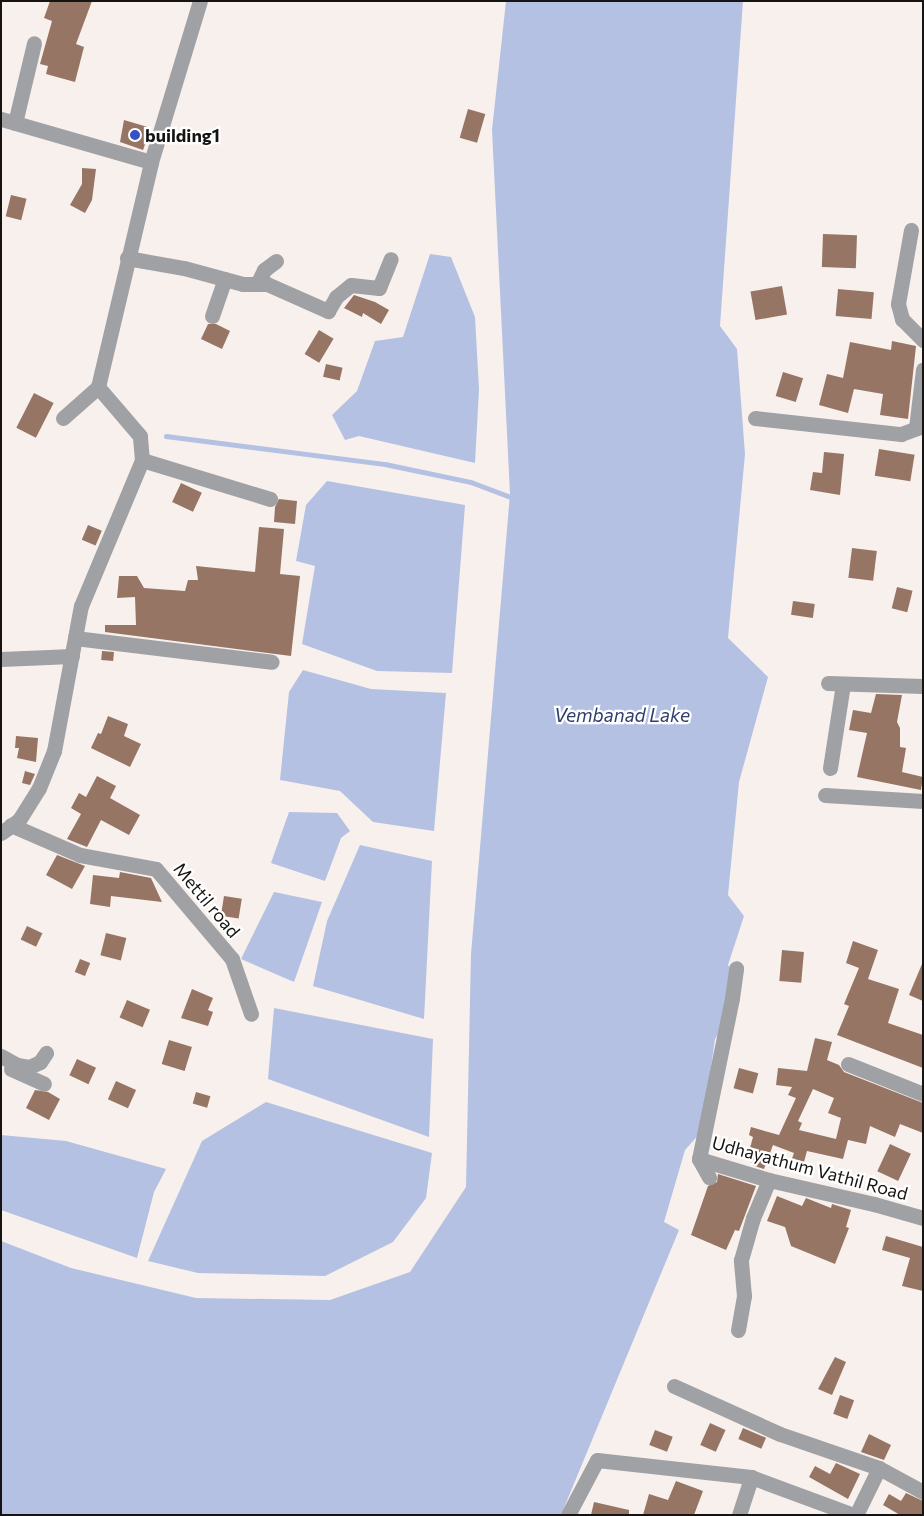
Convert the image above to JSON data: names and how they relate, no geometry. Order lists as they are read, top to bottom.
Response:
{
  "streets": {
    "street": ["Mettil road", "Udhayathum Vathil Road"]
  },
  "water": ["Vembanad Lake"],
  "places": ["building1"]
}
